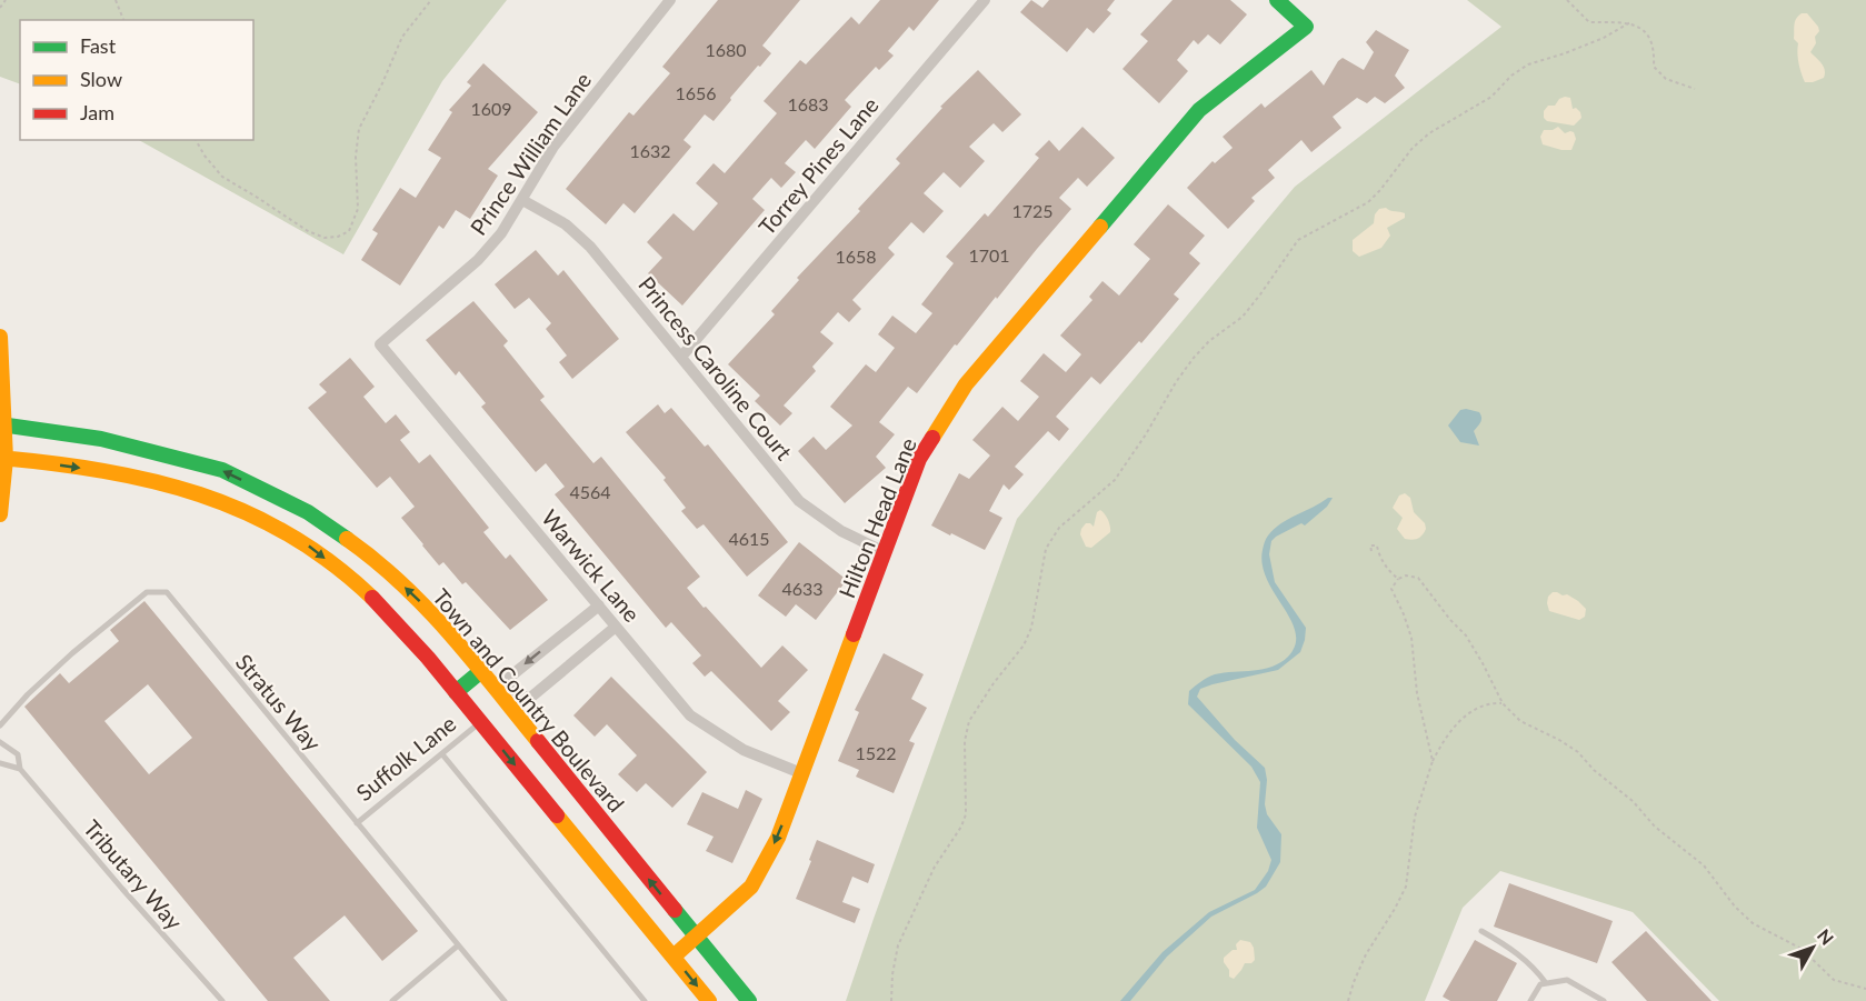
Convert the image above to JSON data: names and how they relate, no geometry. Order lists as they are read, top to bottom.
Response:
{
  "streets": {
    "main road": ["Hilton Head Lane", "Town and Country Boulevard"],
    "street": [
      "Prince William Lane",
      "Torrey Pines Lane",
      "Princess Caroline Court",
      "Warwick Lane"
    ],
    "lane": ["Stratus Way", "Suffolk Lane", "Tributary Way"]
  },
  "crossings": [
    ["Prince William Lane", "Princess Caroline Court"],
    ["Prince William Lane", "Warwick Lane"],
    ["Torrey Pines Lane", "Princess Caroline Court"],
    ["Princess Caroline Court", "Hilton Head Lane"],
    ["Hilton Head Lane", "Warwick Lane"],
    ["Hilton Head Lane", "Town and Country Boulevard"],
    ["Stratus Way", "Suffolk Lane"]
  ],
  "house_numbers": [
    "1680",
    "1656",
    "1683",
    "1609",
    "1632",
    "1725",
    "1701",
    "1658",
    "4564",
    "4615",
    "4633",
    "1522"
  ],
  "legend": ["Fast", "Slow", "Jam"],
  "north": "top right"
}
